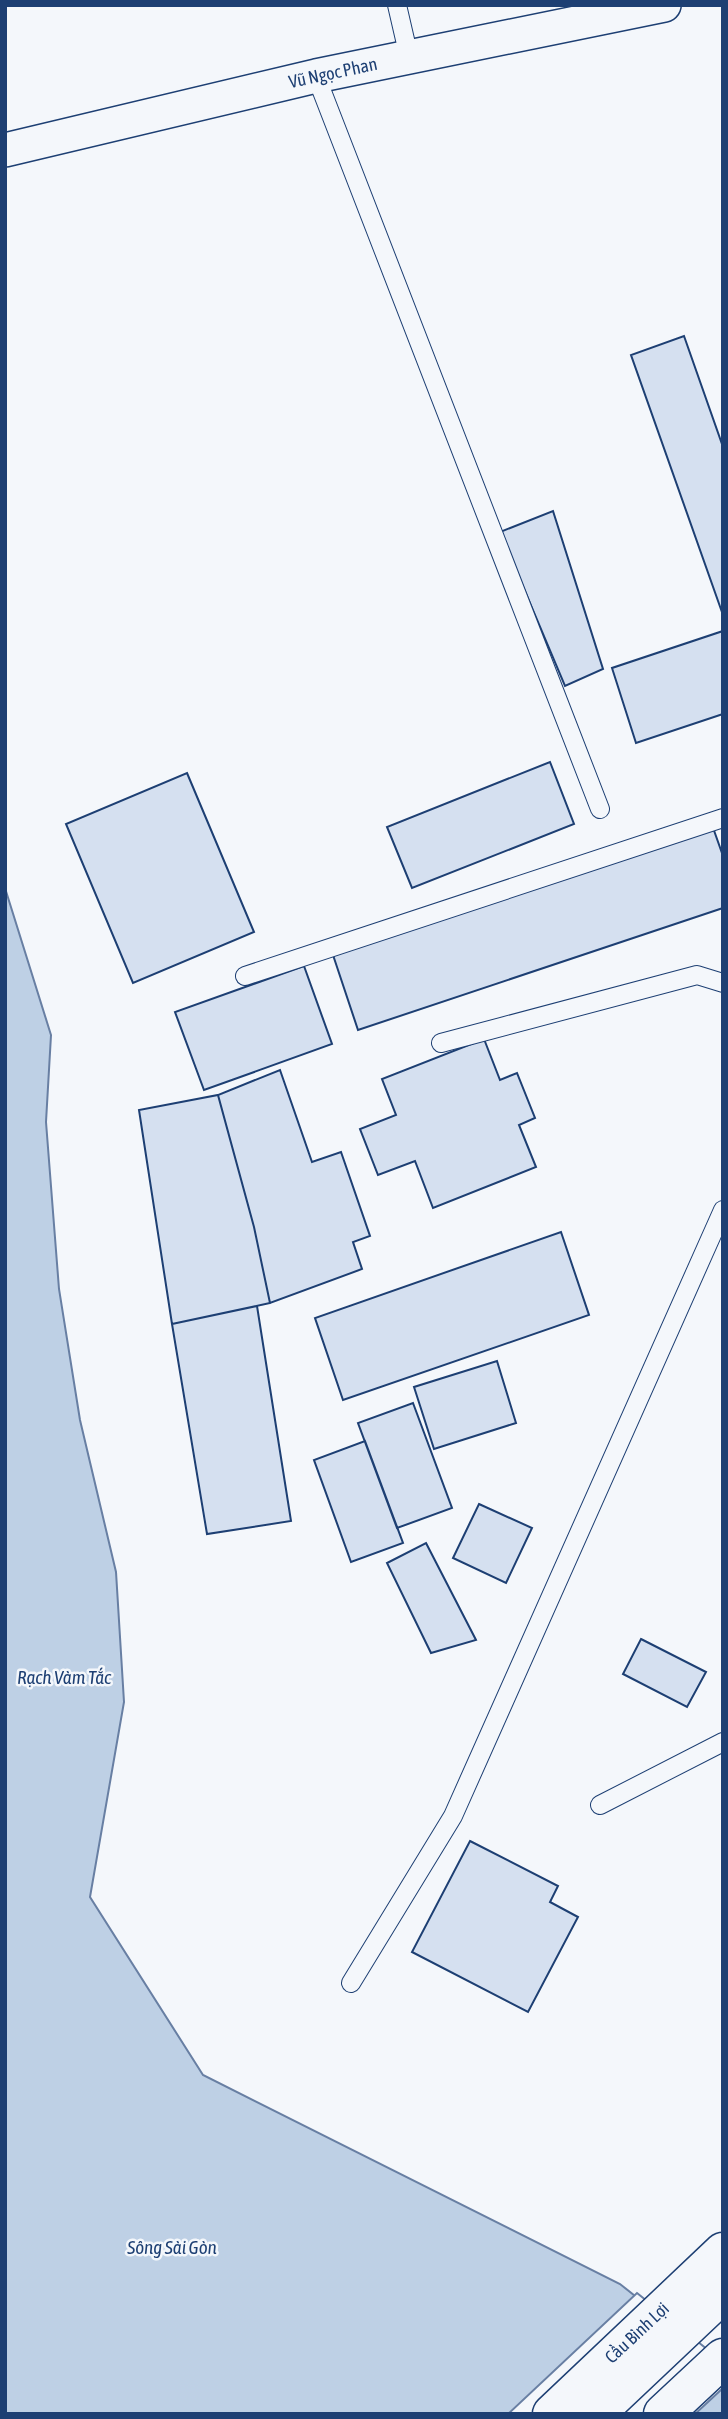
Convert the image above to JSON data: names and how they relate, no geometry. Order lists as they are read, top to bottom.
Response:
{
  "streets": {
    "main road": ["Cầu Bình Lợi"],
    "street": ["Vũ Ngọc Phan"]
  },
  "water": ["Rạch Vàm Tắc", "Sông Sài Gòn"]
}
